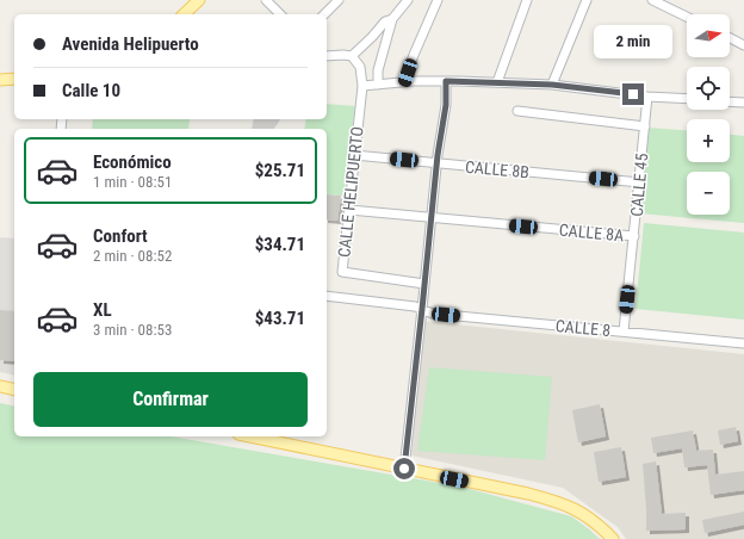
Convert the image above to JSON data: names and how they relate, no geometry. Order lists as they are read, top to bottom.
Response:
{
  "streets": {
    "street": [
      "CALLE 8B",
      "CALLE 45",
      "CALLE HELIPUERTO",
      "CALLE 8A",
      "CALLE 8"
    ]
  },
  "crossings": [
    ["CALLE 8B", "CALLE 45"],
    ["CALLE 8B", "CALLE HELIPUERTO"],
    ["CALLE 45", "CALLE 8A"],
    ["CALLE 45", "CALLE 8"],
    ["CALLE HELIPUERTO", "CALLE 8A"]
  ],
  "north": "right",
  "page": {
    "map_buttons": ["+", "−"],
    "banner": ["Avenida Helipuerto", "Calle 10"],
    "bubble": "2 min",
    "list": [
      {
        "name": "Económico",
        "note": "1 min · 08:51",
        "value": "$25.71"
      },
      {
        "name": "Confort",
        "note": "2 min · 08:52",
        "value": "$34.71"
      },
      {
        "name": "XL",
        "note": "3 min · 08:53",
        "value": "$43.71"
      }
    ],
    "buttons": "Confirmar"
  }
}
